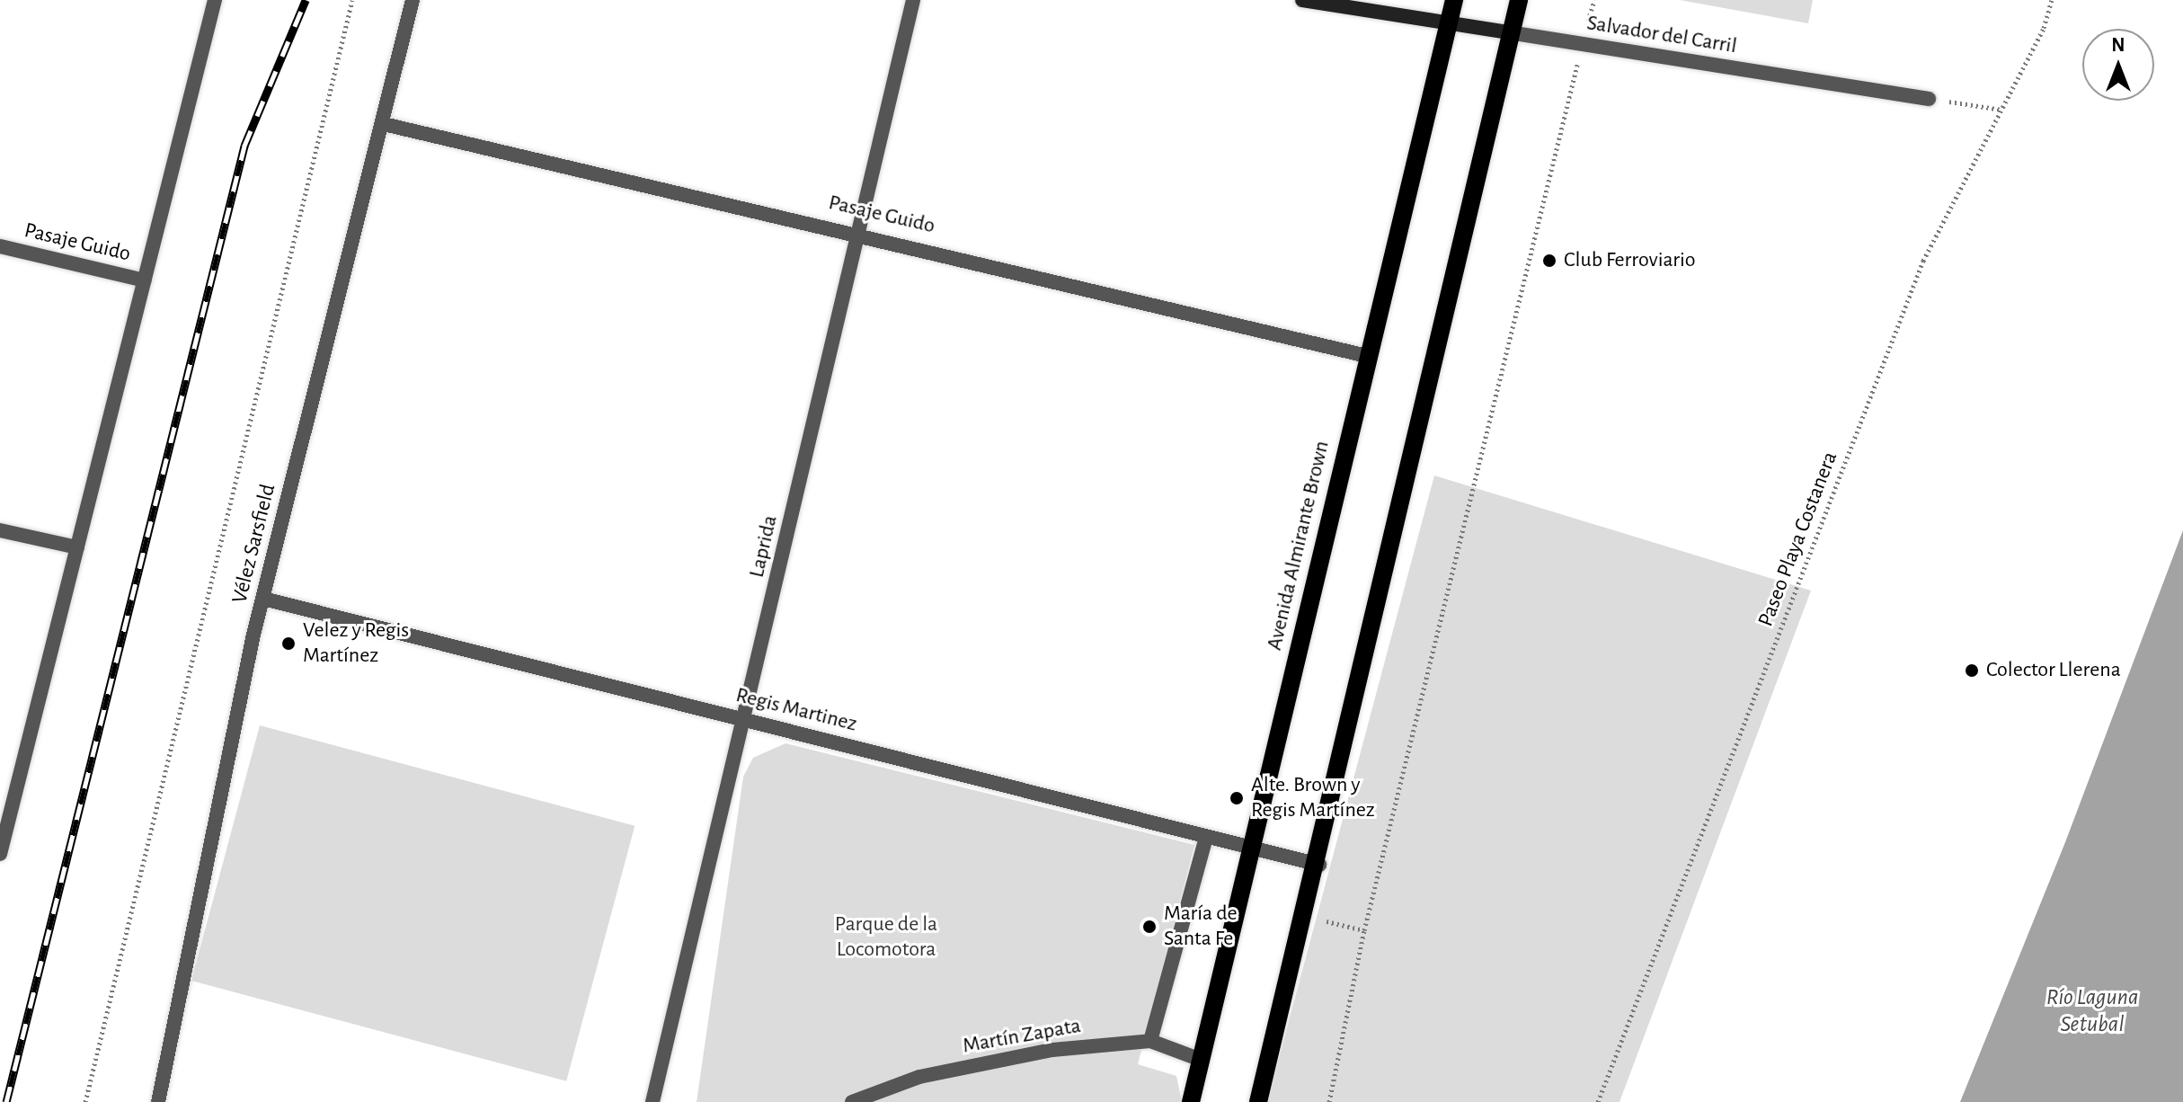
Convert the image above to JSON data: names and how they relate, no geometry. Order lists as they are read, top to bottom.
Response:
{
  "streets": {
    "main road": ["Salvador del Carril", "Avenida Almirante Brown"],
    "street": [
      "Pasaje Guido",
      "Vélez Sarsfield",
      "Laprida",
      "Regis Martinez",
      "Martín Zapata"
    ],
    "path": ["Paseo Playa Costanera"]
  },
  "crossings": [
    ["Salvador del Carril", "Avenida Almirante Brown"],
    ["Pasaje Guido", "Vélez Sarsfield"],
    ["Pasaje Guido", "Avenida Almirante Brown"],
    ["Pasaje Guido", "Laprida"],
    ["Vélez Sarsfield", "Regis Martinez"],
    ["Avenida Almirante Brown", "Regis Martinez"],
    ["Avenida Almirante Brown", "Martín Zapata"],
    ["Laprida", "Regis Martinez"]
  ],
  "water": ["Río Laguna Setubal"],
  "parks": ["Parque de la Locomotora"],
  "places": [
    "Club Ferroviario",
    "Velez y Regis Martínez",
    "Colector Llerena",
    "Alte. Brown y Regis Martínez",
    "María de Santa Fe"
  ],
  "north": "top"
}
